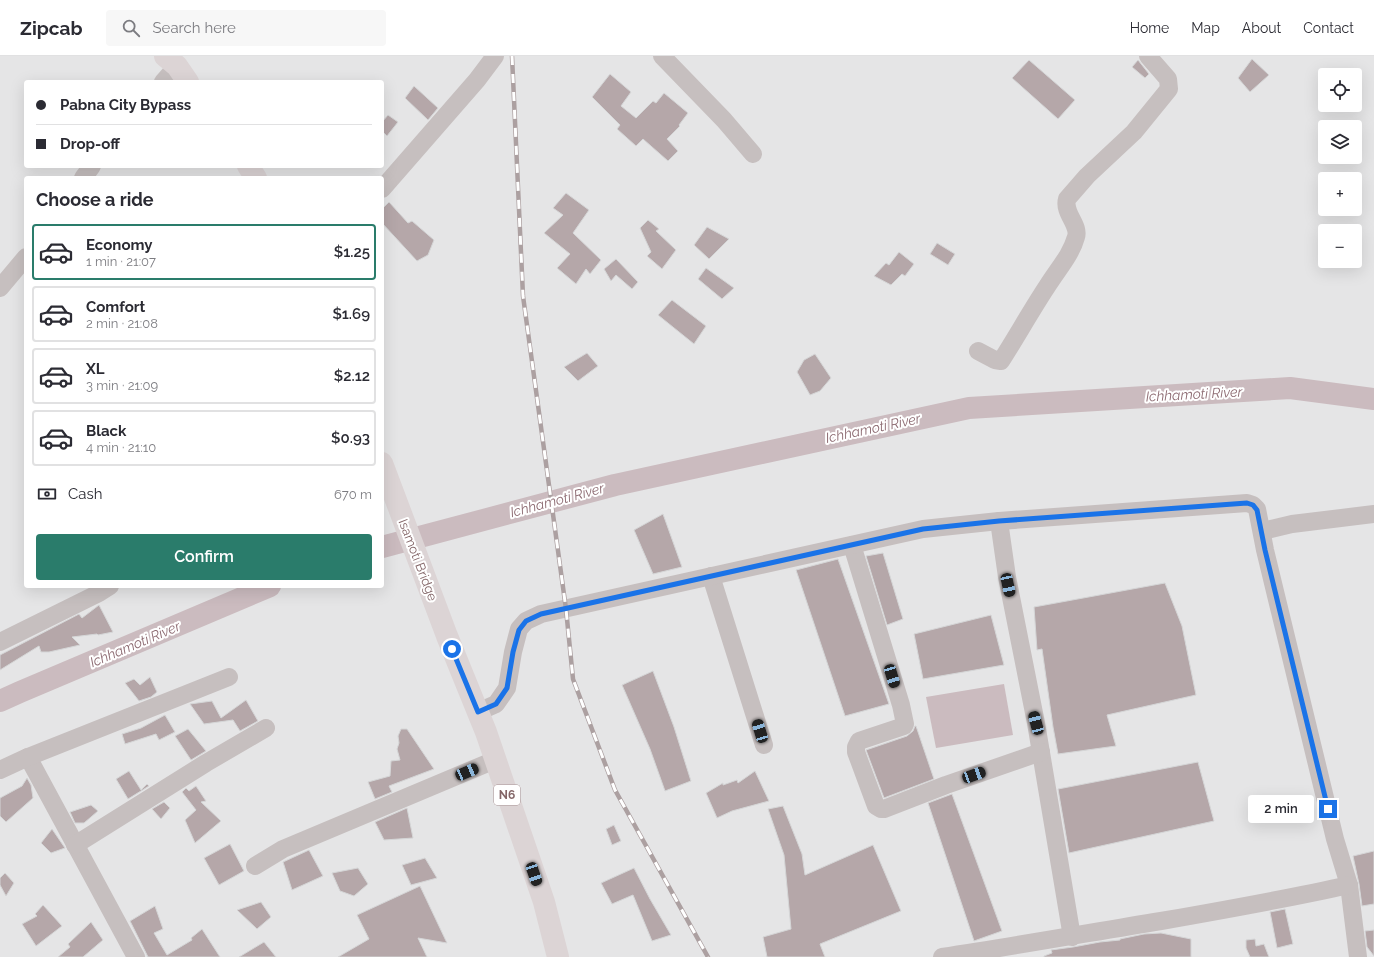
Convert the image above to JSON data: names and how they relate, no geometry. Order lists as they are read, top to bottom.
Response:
{
  "streets": {
    "highway": ["Isamoti Bridge", "N6"]
  },
  "crossings": [
    ["Isamoti Bridge", "N6"]
  ],
  "water": ["Ichhamoti River"],
  "page": {
    "header": "Zipcab",
    "search": "Search here",
    "nav": [
      "Home",
      "Map",
      "About",
      "Contact"
    ],
    "map_buttons": ["+", "−"],
    "banner": ["Pabna City Bypass", "Drop-off"],
    "heading": "Choose a ride",
    "list": [
      {
        "name": "Economy",
        "note": "1 min · 21:07",
        "value": "$1.25"
      },
      {
        "name": "Comfort",
        "note": "2 min · 21:08",
        "value": "$1.69"
      },
      {
        "name": "XL",
        "note": "3 min · 21:09",
        "value": "$2.12"
      },
      {
        "name": "Black",
        "note": "4 min · 21:10",
        "value": "$0.93"
      }
    ],
    "pay": ["Cash", "670 m"],
    "buttons": "Confirm",
    "bubble": "2 min"
  }
}
